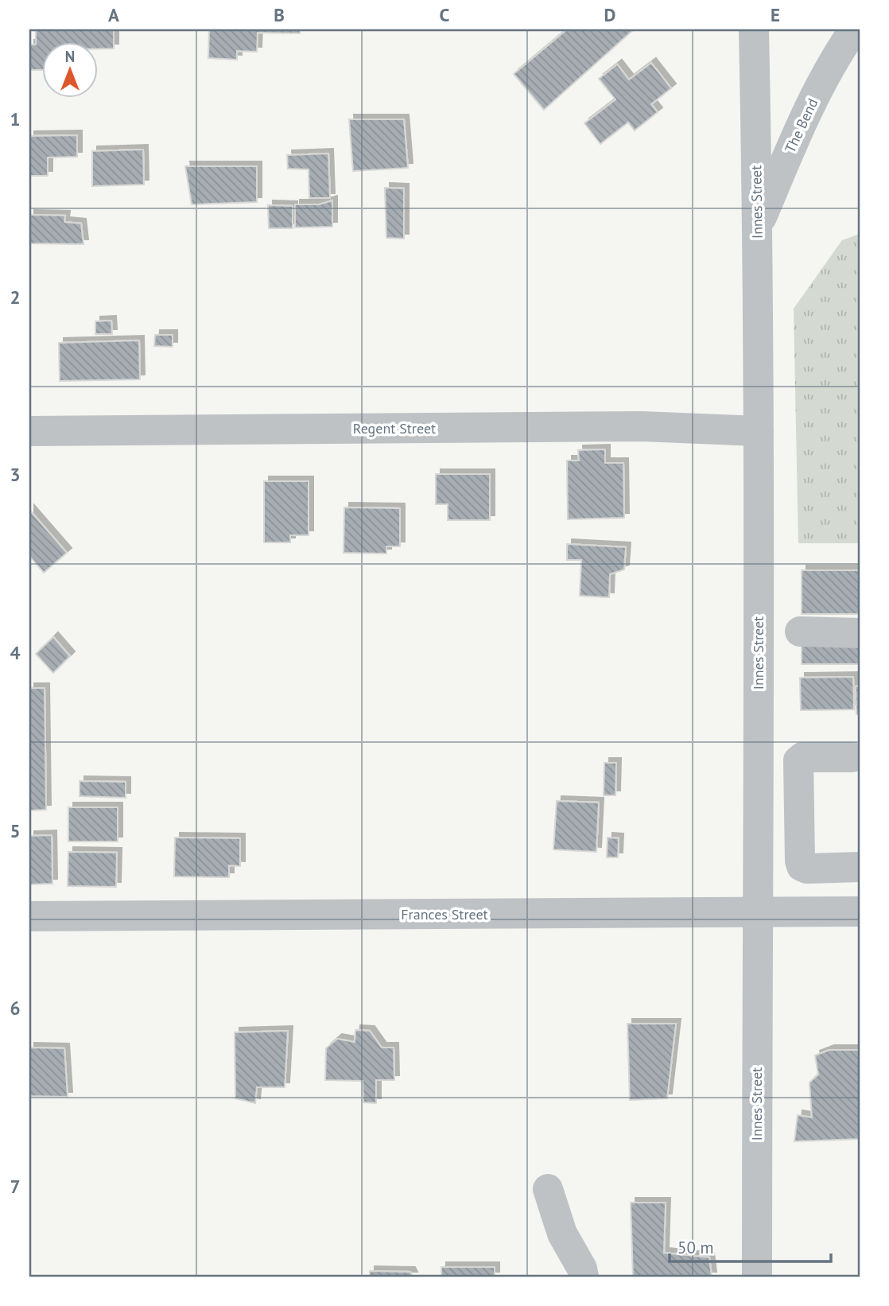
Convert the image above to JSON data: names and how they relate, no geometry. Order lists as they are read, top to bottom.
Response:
{
  "streets": {
    "street": [
      "The Bend",
      "Innes Street",
      "Regent Street",
      "Frances Street"
    ]
  },
  "crossings": [
    ["The Bend", "Innes Street"],
    ["Innes Street", "Regent Street"],
    ["Innes Street", "Frances Street"]
  ],
  "scale_bar": "50 m",
  "north": "top",
  "grid": {
    "columns": [
      "A",
      "B",
      "C",
      "D",
      "E"
    ],
    "rows": [
      "1",
      "2",
      "3",
      "4",
      "5",
      "6",
      "7"
    ]
  }
}
